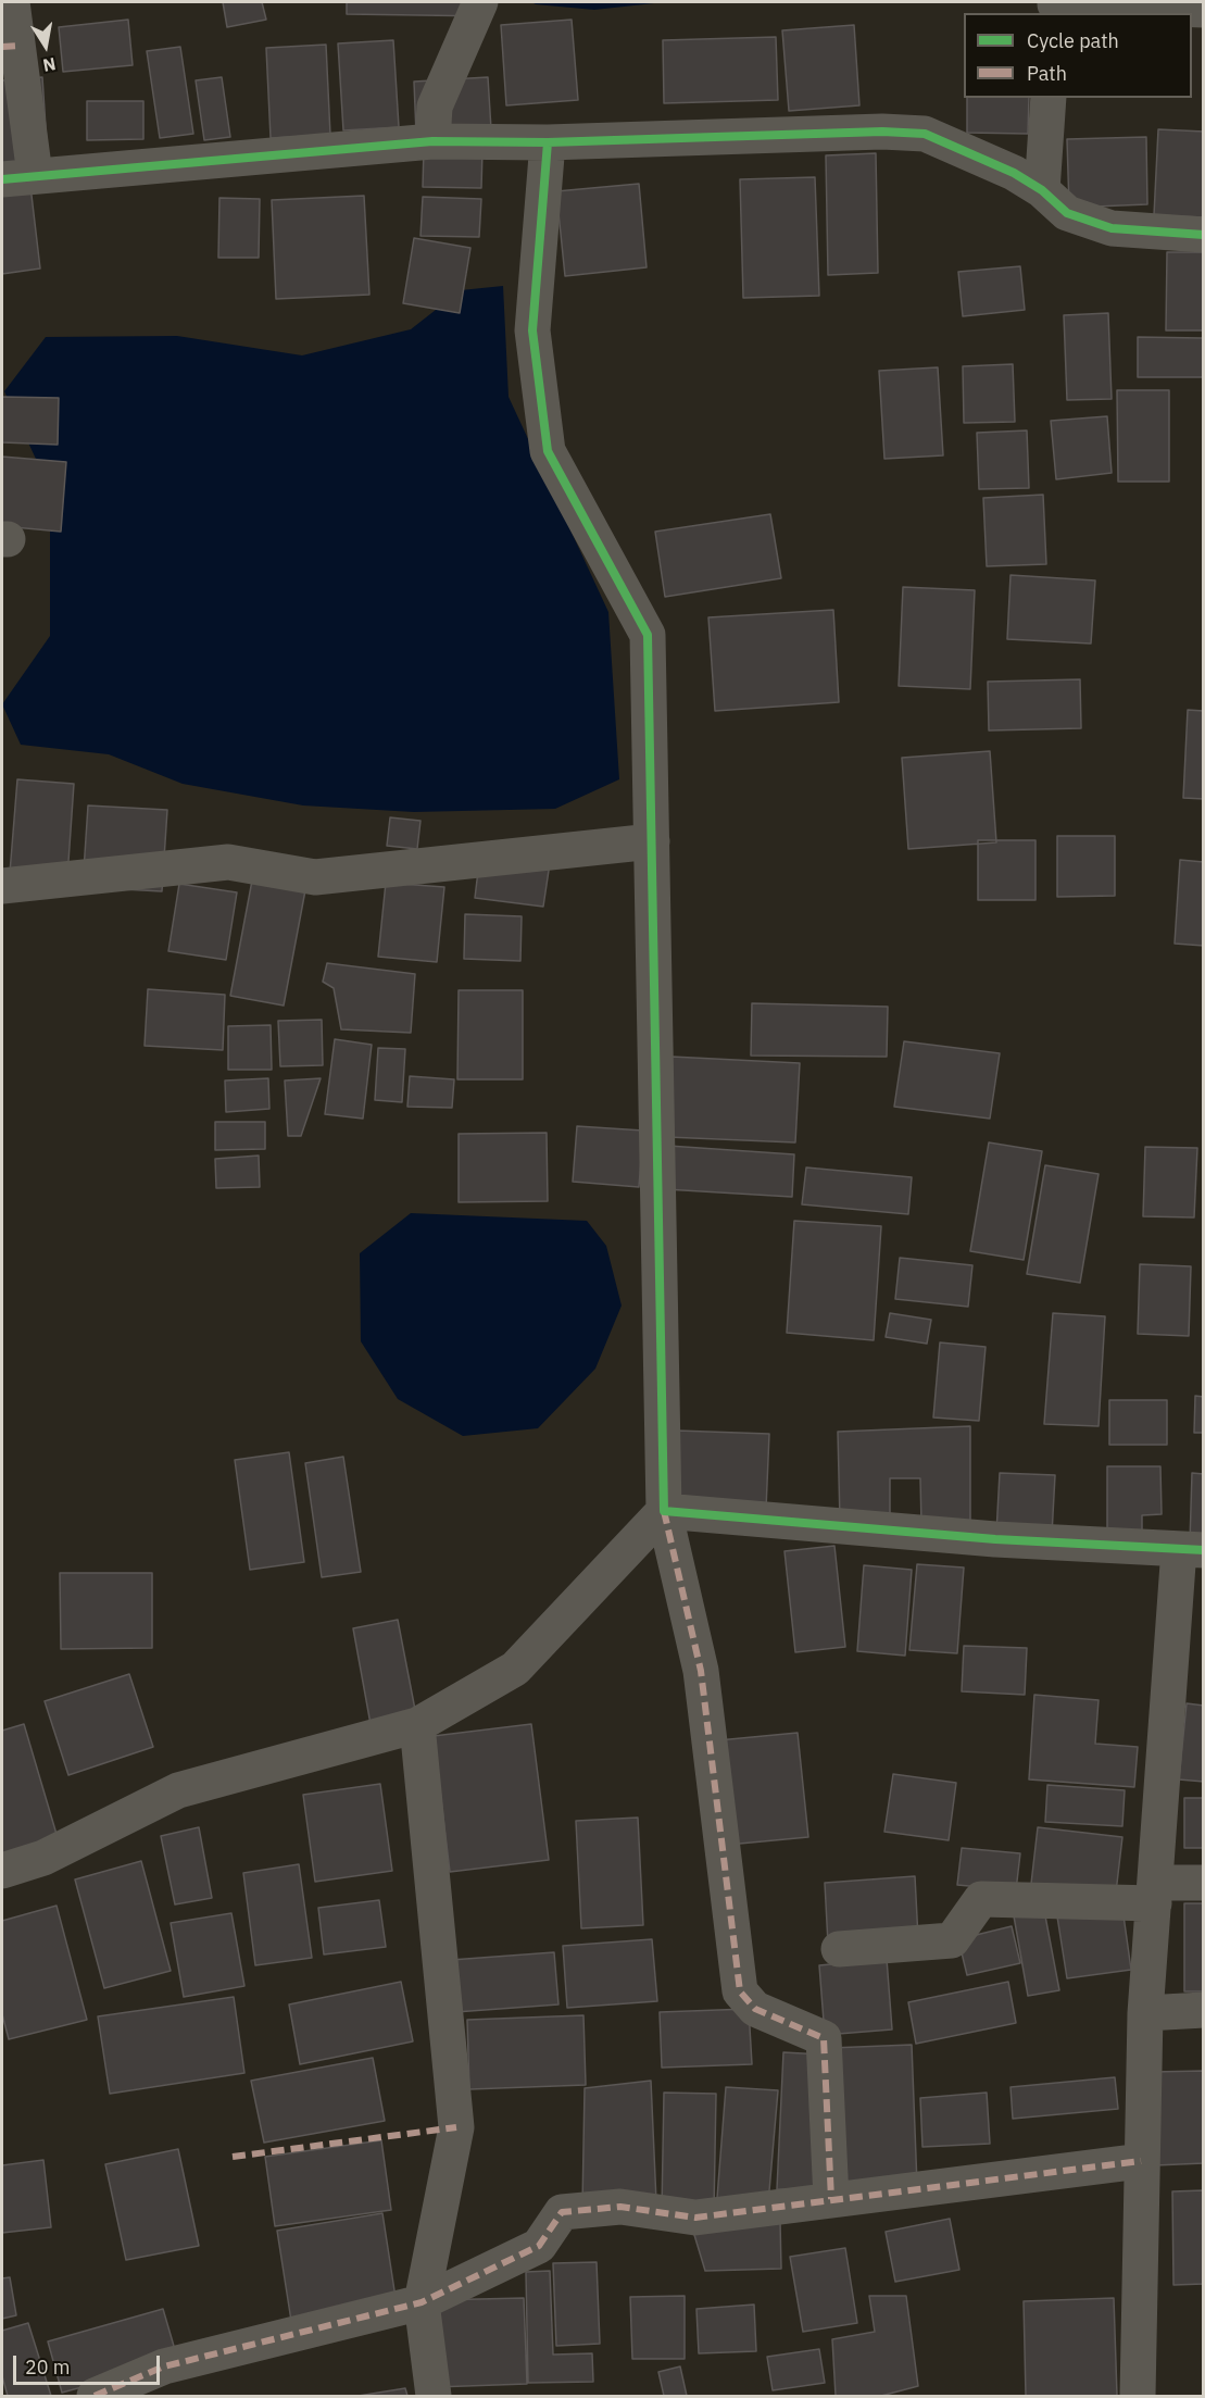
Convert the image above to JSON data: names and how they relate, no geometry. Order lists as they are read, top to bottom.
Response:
{
  "legend": ["Cycle path", "Path"],
  "scale_bar": "20 m",
  "north": "bottom"
}
